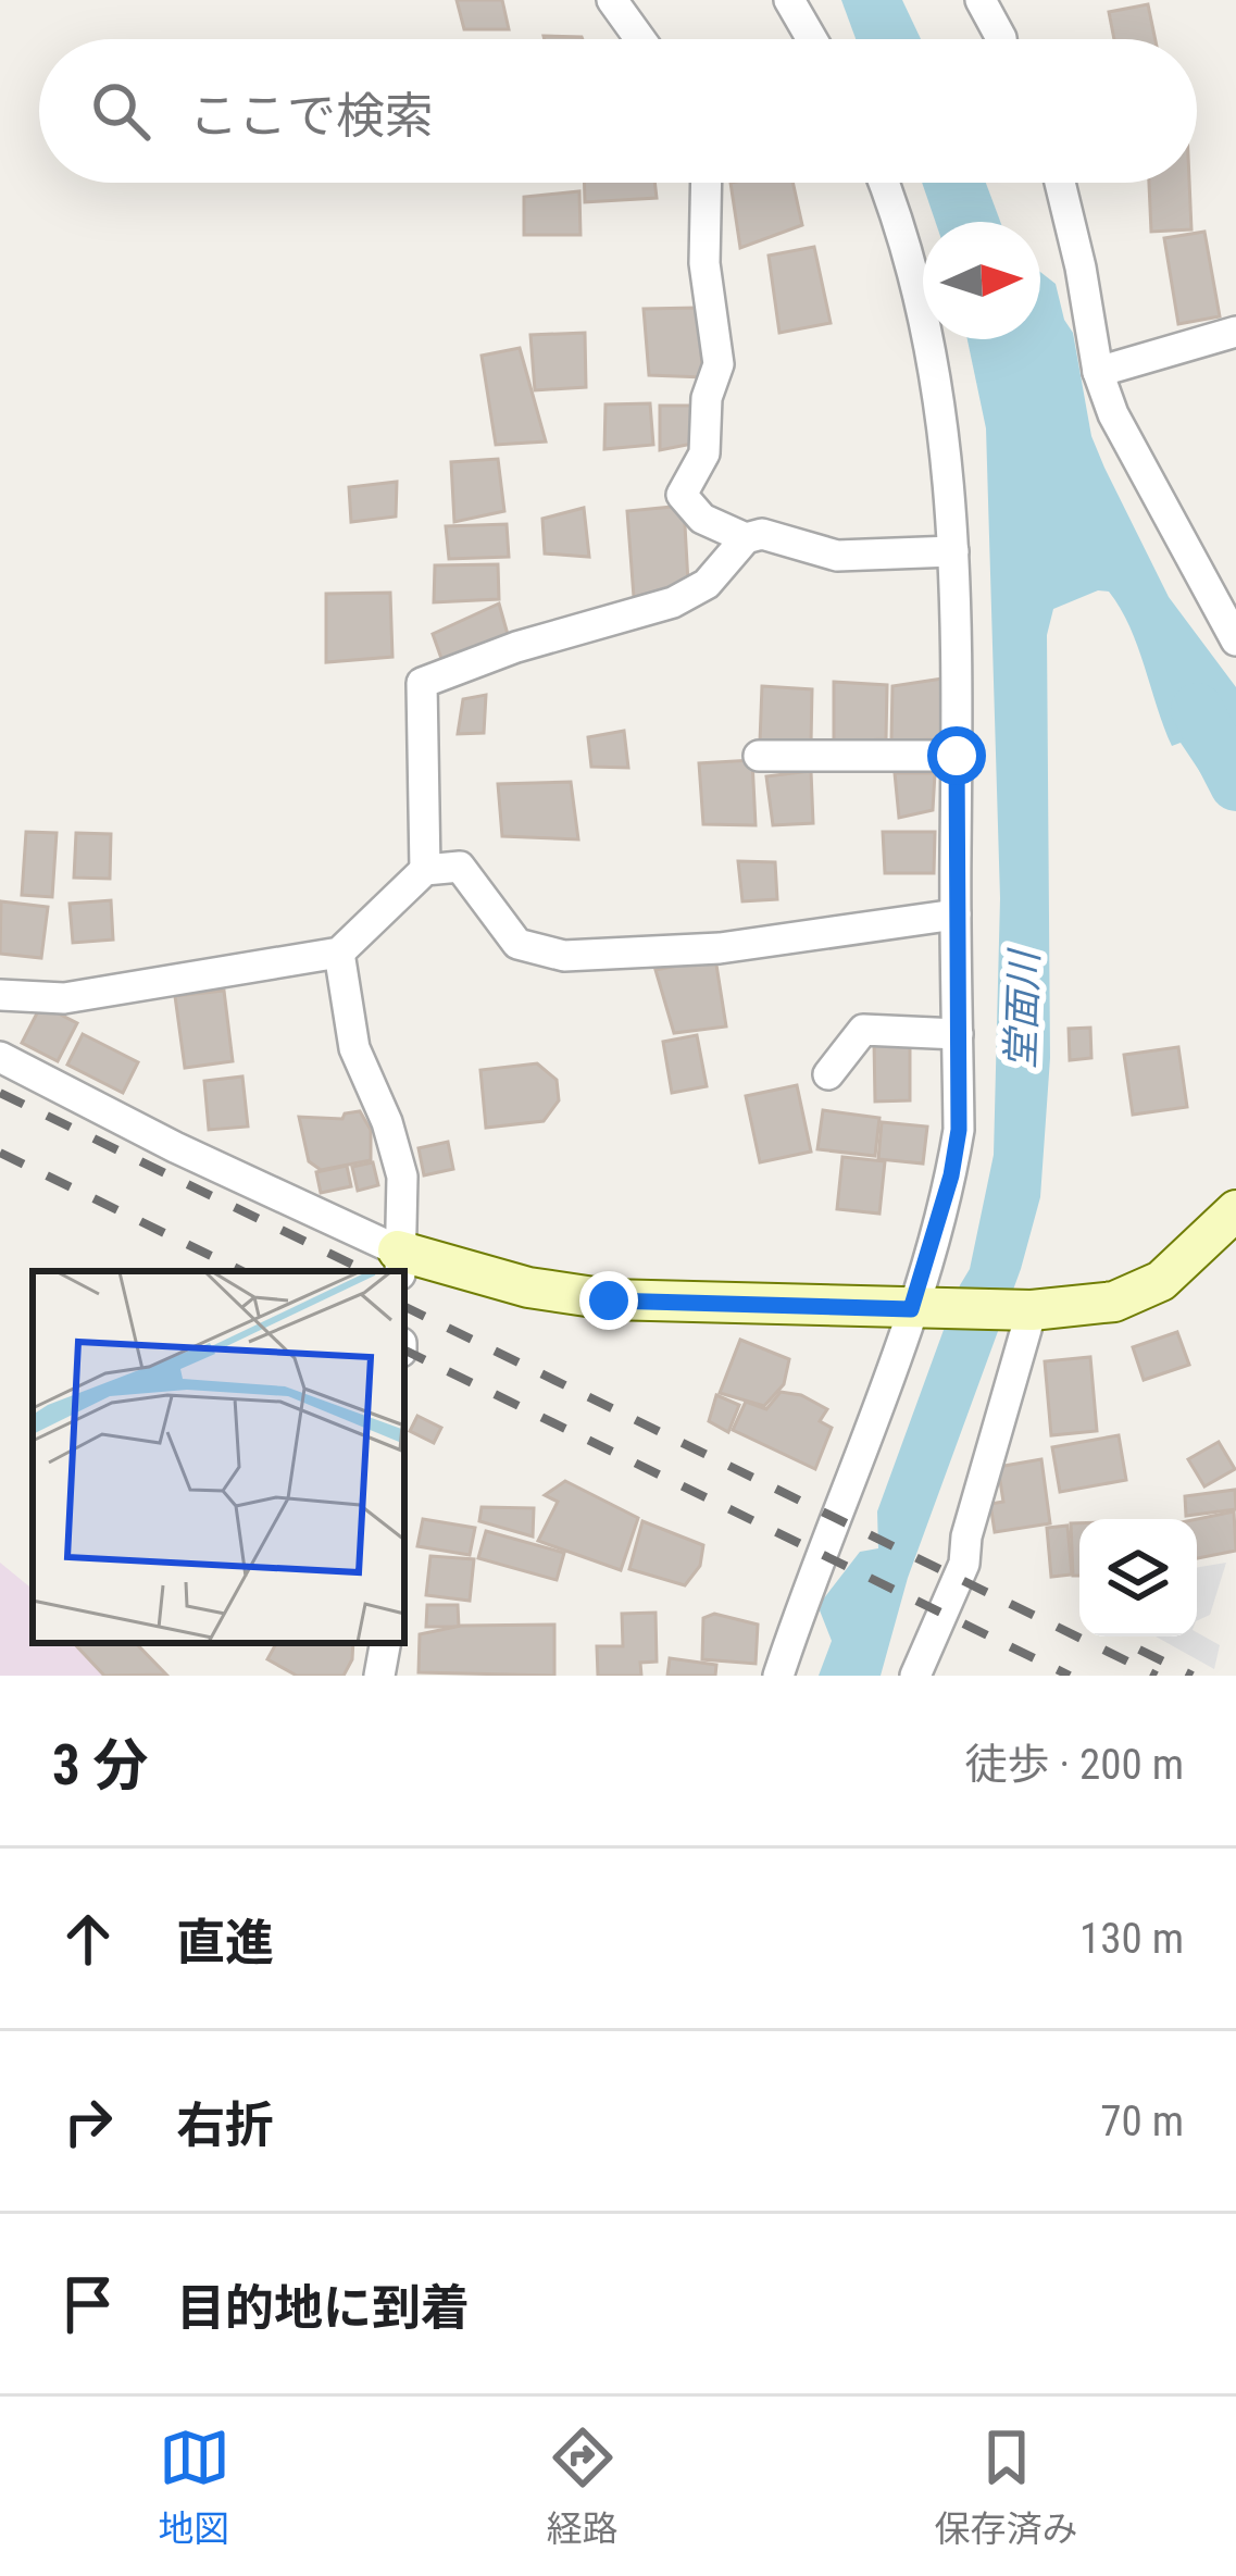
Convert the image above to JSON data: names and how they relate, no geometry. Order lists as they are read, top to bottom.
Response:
{
  "water": ["堂面川"],
  "north": "right",
  "page": {
    "search": "ここで検索",
    "heading": ["3 分", "徒歩 · 200 m"],
    "list": [
      ["直進", "130 m"],
      ["右折", "70 m"],
      "目的地に到着"
    ],
    "nav": ["地図", "経路", "保存済み"]
  }
}
